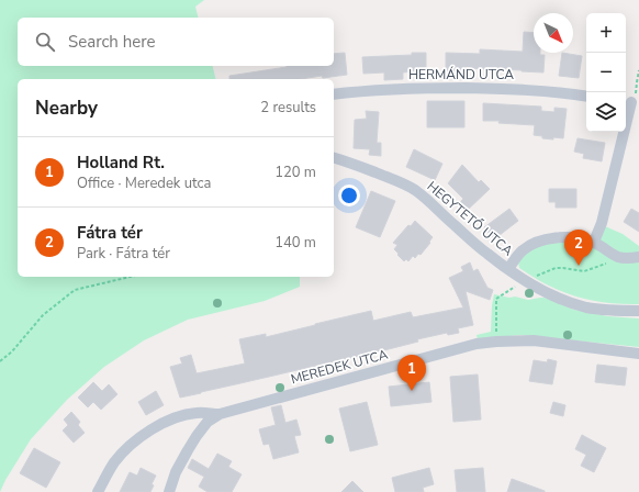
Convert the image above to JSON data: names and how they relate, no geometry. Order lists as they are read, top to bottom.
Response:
{
  "streets": {
    "street": ["HERMÁND UTCA", "HEGYTETŐ UTCA", "MEREDEK UTCA"]
  },
  "north": "bottom right",
  "page": {
    "map_buttons": ["+", "−"],
    "search": "Search here",
    "heading": ["Nearby", "2 results"],
    "list": [
      {
        "mark": "1",
        "name": "Holland Rt.",
        "note": "Office · Meredek utca",
        "value": "120 m"
      },
      {
        "mark": "2",
        "name": "Fátra tér",
        "note": "Park · Fátra tér",
        "value": "140 m"
      }
    ],
    "pins": ["2", "1"]
  }
}
